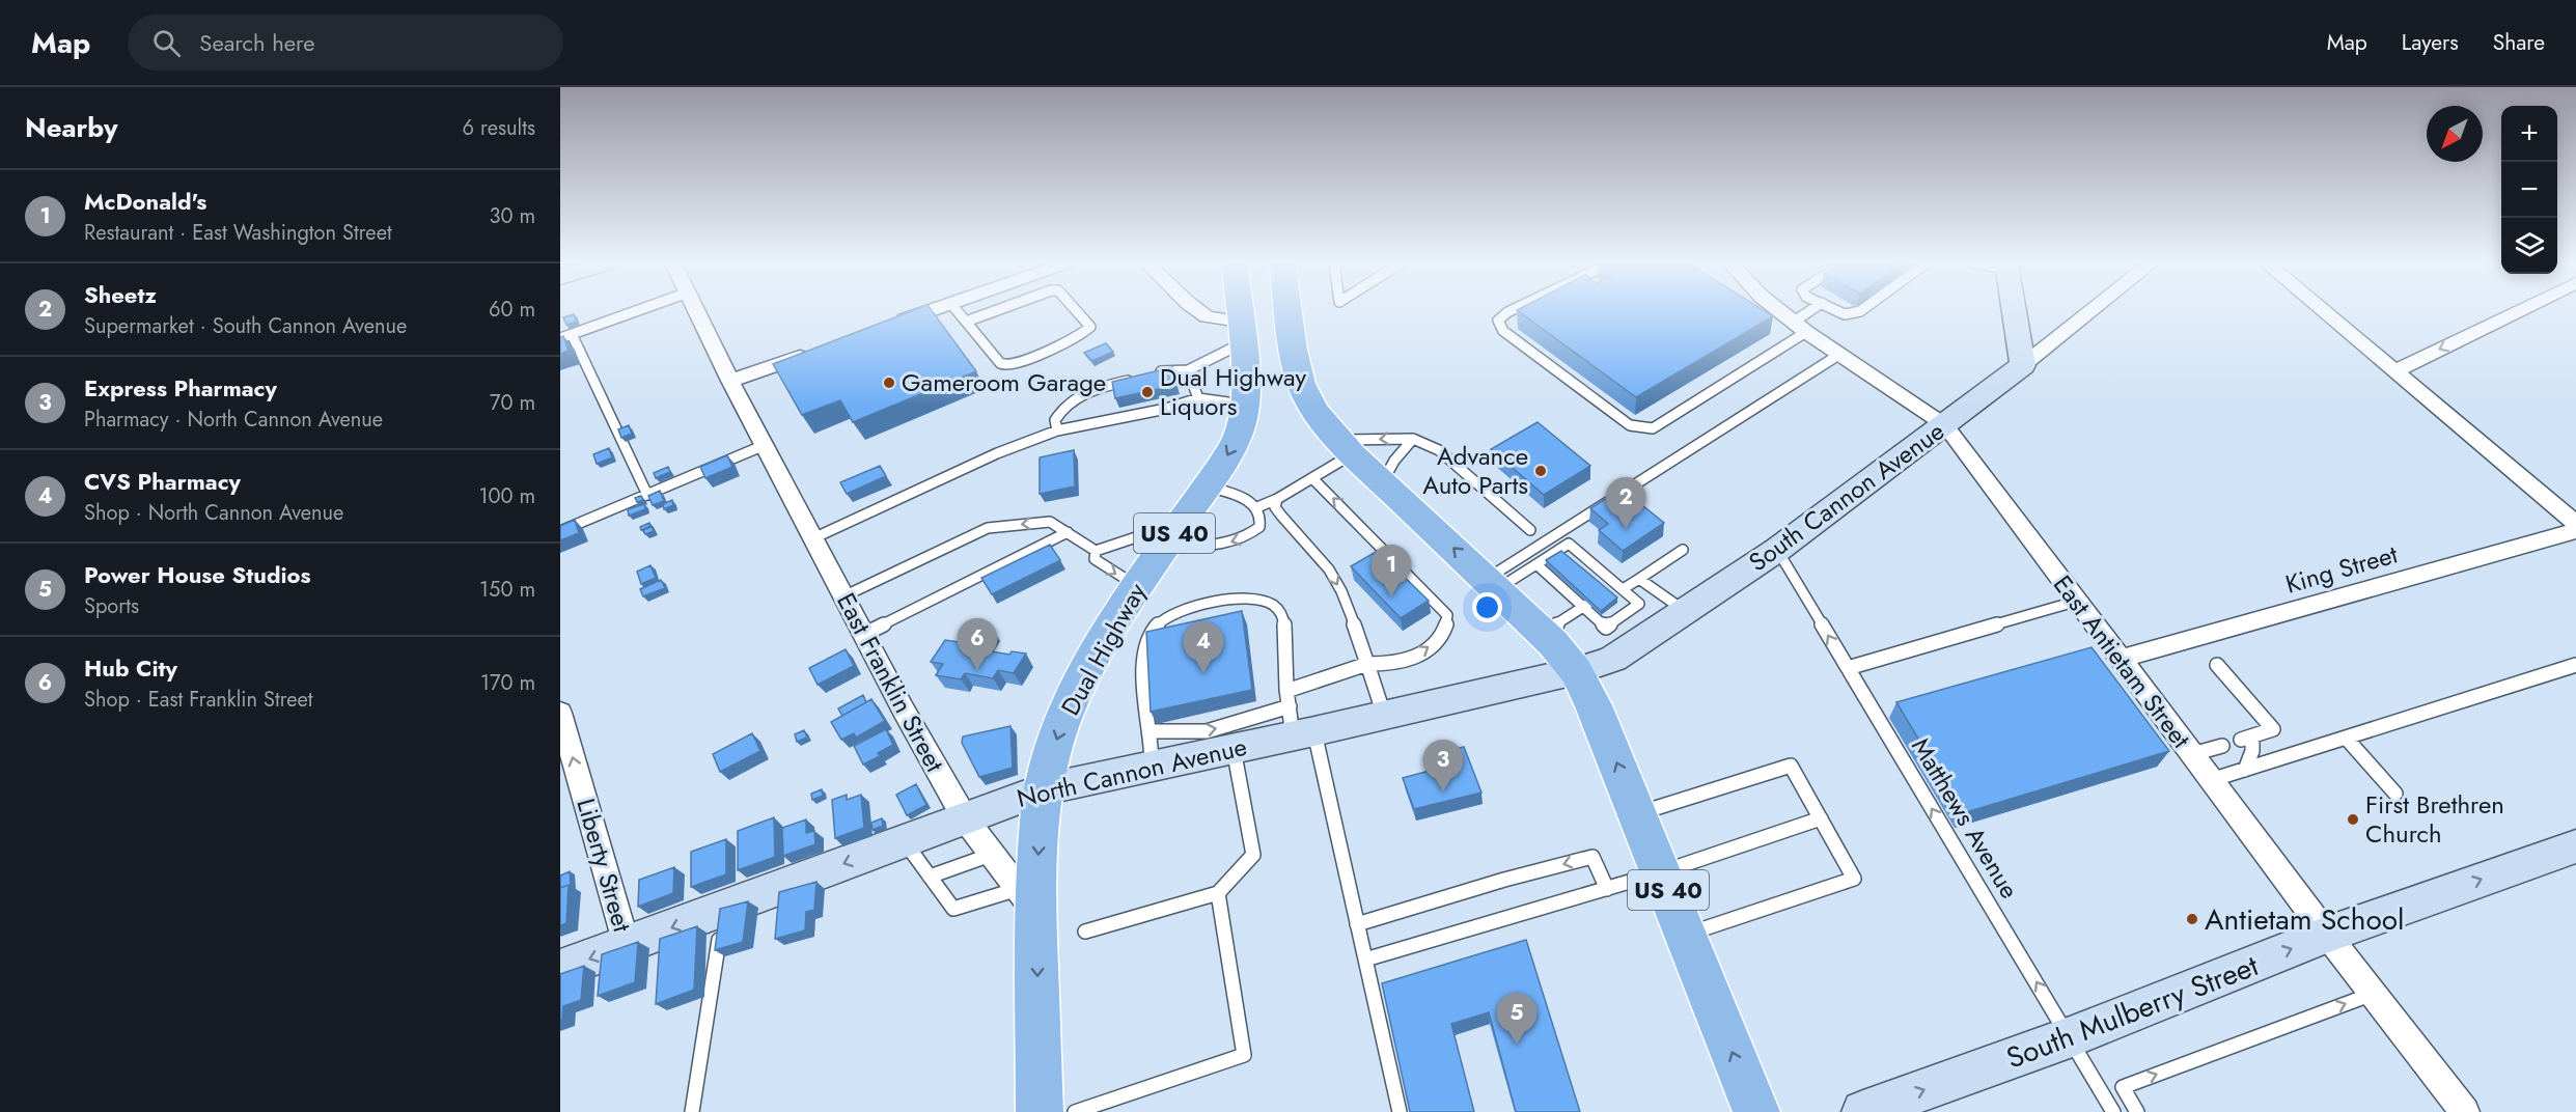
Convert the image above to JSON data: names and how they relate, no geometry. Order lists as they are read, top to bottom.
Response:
{
  "streets": {
    "main road": ["US 40", "Dual Highway"],
    "street": [
      "South Cannon Avenue",
      "King Street",
      "East Antietam Street",
      "East Franklin Street",
      "North Cannon Avenue",
      "Liberty Street",
      "South Mulberry Street"
    ],
    "lane": ["Matthews Avenue"]
  },
  "crossings": [
    ["South Cannon Avenue", "US 40"],
    ["South Cannon Avenue", "East Antietam Street"],
    ["South Cannon Avenue", "North Cannon Avenue"],
    ["South Cannon Avenue", "Matthews Avenue"],
    ["US 40", "Dual Highway"],
    ["US 40", "East Franklin Street"],
    ["US 40", "North Cannon Avenue"],
    ["King Street", "East Antietam Street"],
    ["Dual Highway", "East Franklin Street"],
    ["Dual Highway", "North Cannon Avenue"],
    ["East Antietam Street", "South Mulberry Street"],
    ["East Franklin Street", "North Cannon Avenue"],
    ["North Cannon Avenue", "Liberty Street"],
    ["Matthews Avenue", "South Mulberry Street"]
  ],
  "one_way": [
    "Dual Highway",
    "Matthews Avenue",
    "Liberty Street",
    "South Mulberry Street"
  ],
  "places": [
    "Gameroom Garage",
    "Dual Highway Liquors",
    "Advance Auto Parts",
    "First Brethren Church",
    "Antietam School"
  ],
  "north": "bottom left",
  "page": {
    "header": "Map",
    "search": "Search here",
    "nav": ["Map", "Layers", "Share"],
    "heading": ["Nearby", "6 results"],
    "map_buttons": ["+", "−"],
    "list": [
      {
        "mark": "1",
        "name": "McDonald's",
        "note": "Restaurant · East Washington Street",
        "value": "30 m"
      },
      {
        "mark": "2",
        "name": "Sheetz",
        "note": "Supermarket · South Cannon Avenue",
        "value": "60 m"
      },
      {
        "mark": "3",
        "name": "Express Pharmacy",
        "note": "Pharmacy · North Cannon Avenue",
        "value": "70 m"
      },
      {
        "mark": "4",
        "name": "CVS Pharmacy",
        "note": "Shop · North Cannon Avenue",
        "value": "100 m"
      },
      {
        "mark": "5",
        "name": "Power House Studios",
        "note": "Sports",
        "value": "150 m"
      },
      {
        "mark": "6",
        "name": "Hub City",
        "note": "Shop · East Franklin Street",
        "value": "170 m"
      }
    ],
    "pins": [
      "2",
      "1",
      "6",
      "4",
      "3",
      "5"
    ]
  }
}
